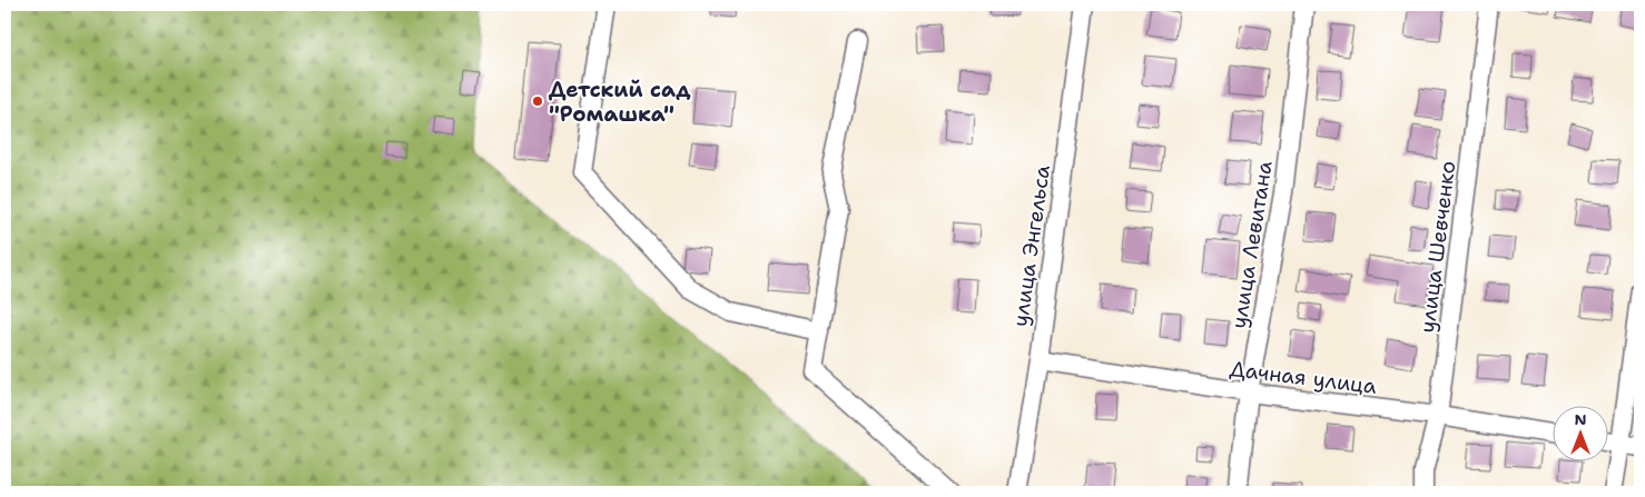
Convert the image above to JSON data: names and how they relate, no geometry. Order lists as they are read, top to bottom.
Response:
{
  "streets": {
    "street": [
      "улица Левитана",
      "улица Энгельса",
      "улица Шевченко",
      "Дачная улица"
    ]
  },
  "crossings": [
    ["улица Левитана", "Дачная улица"],
    ["улица Энгельса", "Дачная улица"],
    ["улица Шевченко", "Дачная улица"]
  ],
  "places": ["Детский сад \"Ромашка\""],
  "north": "top"
}
